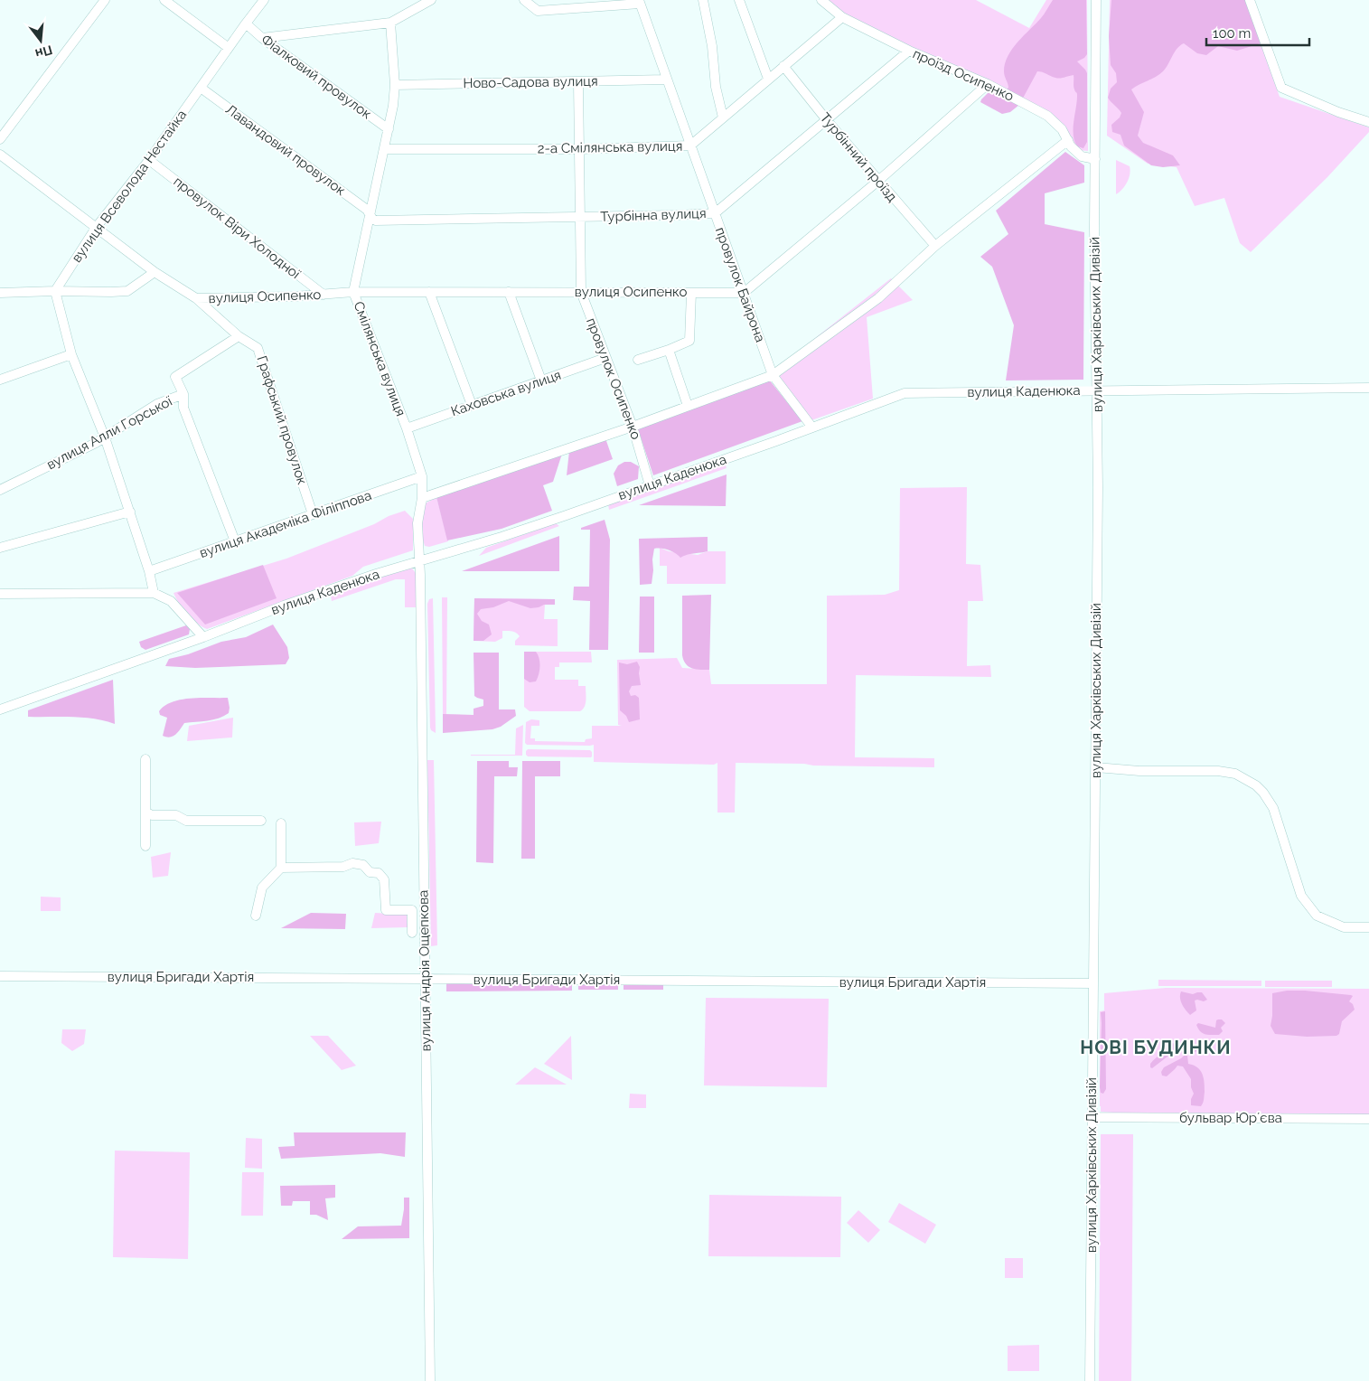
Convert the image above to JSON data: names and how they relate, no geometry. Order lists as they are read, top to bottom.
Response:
{
  "streets": {
    "street": [
      "проїзд Осипенко",
      "Фіалковий провулок",
      "Ново-Садова вулиця",
      "2-а Смілянська вулиця",
      "Лавандовий провулок",
      "Турбінний проїзд",
      "вулиця Всеволода Нестайка",
      "Турбінна вулиця",
      "провулок Віри Холодної",
      "провулок Байрона",
      "вулиця Осипенко",
      "вулиця Харківських Дивізій",
      "Смілянська вулиця",
      "провулок Осипенко",
      "вулиця Каденюка",
      "Каховська вулиця",
      "Графський провулок",
      "вулиця Алли Горської",
      "вулиця Академіка Філіппова",
      "вулиця Андрія Ощепкова",
      "вулиця Бригади Хартія",
      "бульвар Юрʼєва"
    ]
  },
  "crossings": [
    ["проїзд Осипенко", "2-а Смілянська вулиця"],
    ["проїзд Осипенко", "Турбінна вулиця"],
    ["проїзд Осипенко", "вулиця Харківських Дивізій"],
    ["Фіалковий провулок", "вулиця Всеволода Нестайка"],
    ["Фіалковий провулок", "Смілянська вулиця"],
    ["Ново-Садова вулиця", "провулок Байрона"],
    ["Ново-Садова вулиця", "Смілянська вулиця"],
    ["Ново-Садова вулиця", "провулок Осипенко"],
    ["2-а Смілянська вулиця", "Турбінний проїзд"],
    ["2-а Смілянська вулиця", "провулок Байрона"],
    ["2-а Смілянська вулиця", "Смілянська вулиця"],
    ["2-а Смілянська вулиця", "провулок Осипенко"],
    ["Лавандовий провулок", "вулиця Всеволода Нестайка"],
    ["Лавандовий провулок", "Турбінна вулиця"],
    ["Лавандовий провулок", "Смілянська вулиця"],
    ["Турбінний проїзд", "Турбінна вулиця"],
    ["вулиця Всеволода Нестайка", "провулок Віри Холодної"],
    ["вулиця Всеволода Нестайка", "Графський провулок"],
    ["Турбінна вулиця", "провулок Байрона"],
    ["Турбінна вулиця", "Смілянська вулиця"],
    ["Турбінна вулиця", "провулок Осипенко"],
    ["провулок Віри Холодної", "вулиця Осипенко"],
    ["провулок Байрона", "вулиця Осипенко"],
    ["провулок Байрона", "вулиця Каденюка"],
    ["вулиця Осипенко", "Смілянська вулиця"],
    ["вулиця Осипенко", "провулок Осипенко"],
    ["вулиця Осипенко", "Графський провулок"],
    ["вулиця Харківських Дивізій", "вулиця Каденюка"],
    ["вулиця Харківських Дивізій", "вулиця Бригади Хартія"],
    ["вулиця Харківських Дивізій", "бульвар Юрʼєва"],
    ["Смілянська вулиця", "вулиця Каденюка"],
    ["Смілянська вулиця", "Каховська вулиця"],
    ["Смілянська вулиця", "вулиця Академіка Філіппова"],
    ["Смілянська вулиця", "вулиця Андрія Ощепкова"],
    ["провулок Осипенко", "вулиця Каденюка"],
    ["провулок Осипенко", "Каховська вулиця"],
    ["вулиця Каденюка", "вулиця Андрія Ощепкова"],
    ["Графський провулок", "вулиця Алли Горської"],
    ["Графський провулок", "вулиця Академіка Філіппова"],
    ["вулиця Андрія Ощепкова", "вулиця Бригади Хартія"]
  ],
  "districts": ["НОВІ БУДИНКИ"],
  "scale_bar": "100 m",
  "north": "bottom"
}
